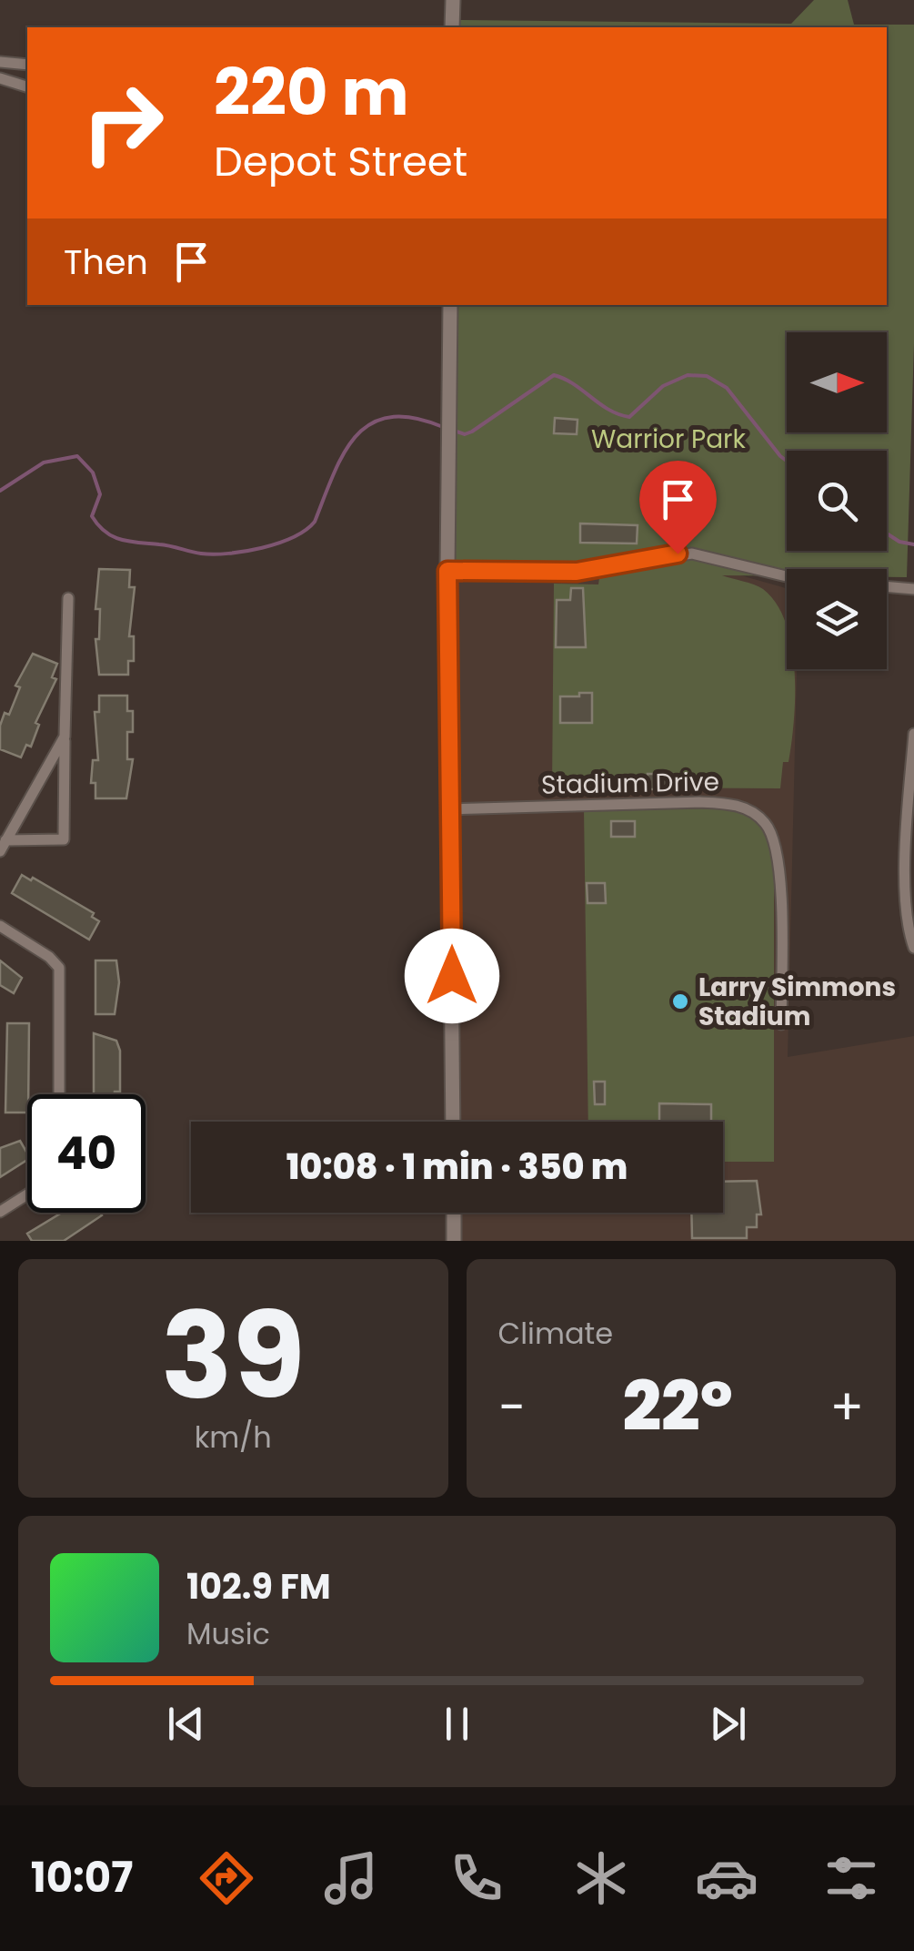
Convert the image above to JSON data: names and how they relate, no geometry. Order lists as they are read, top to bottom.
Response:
{
  "streets": {
    "street": ["Stadium Drive"]
  },
  "parks": ["Warrior Park"],
  "places": ["Larry Simmons Stadium"],
  "north": "right",
  "page": {
    "turn": ["220 m", "Depot Street"],
    "then": "Then",
    "limit": "40",
    "trip": "10:08 · 1 min · 350 m",
    "tile": [
      ["39", "km/h"],
      "Climate"
    ],
    "heat": ["−", "22°", "+"],
    "song": ["102.9 FM", "Music"],
    "tabs": "10:07"
  }
}
